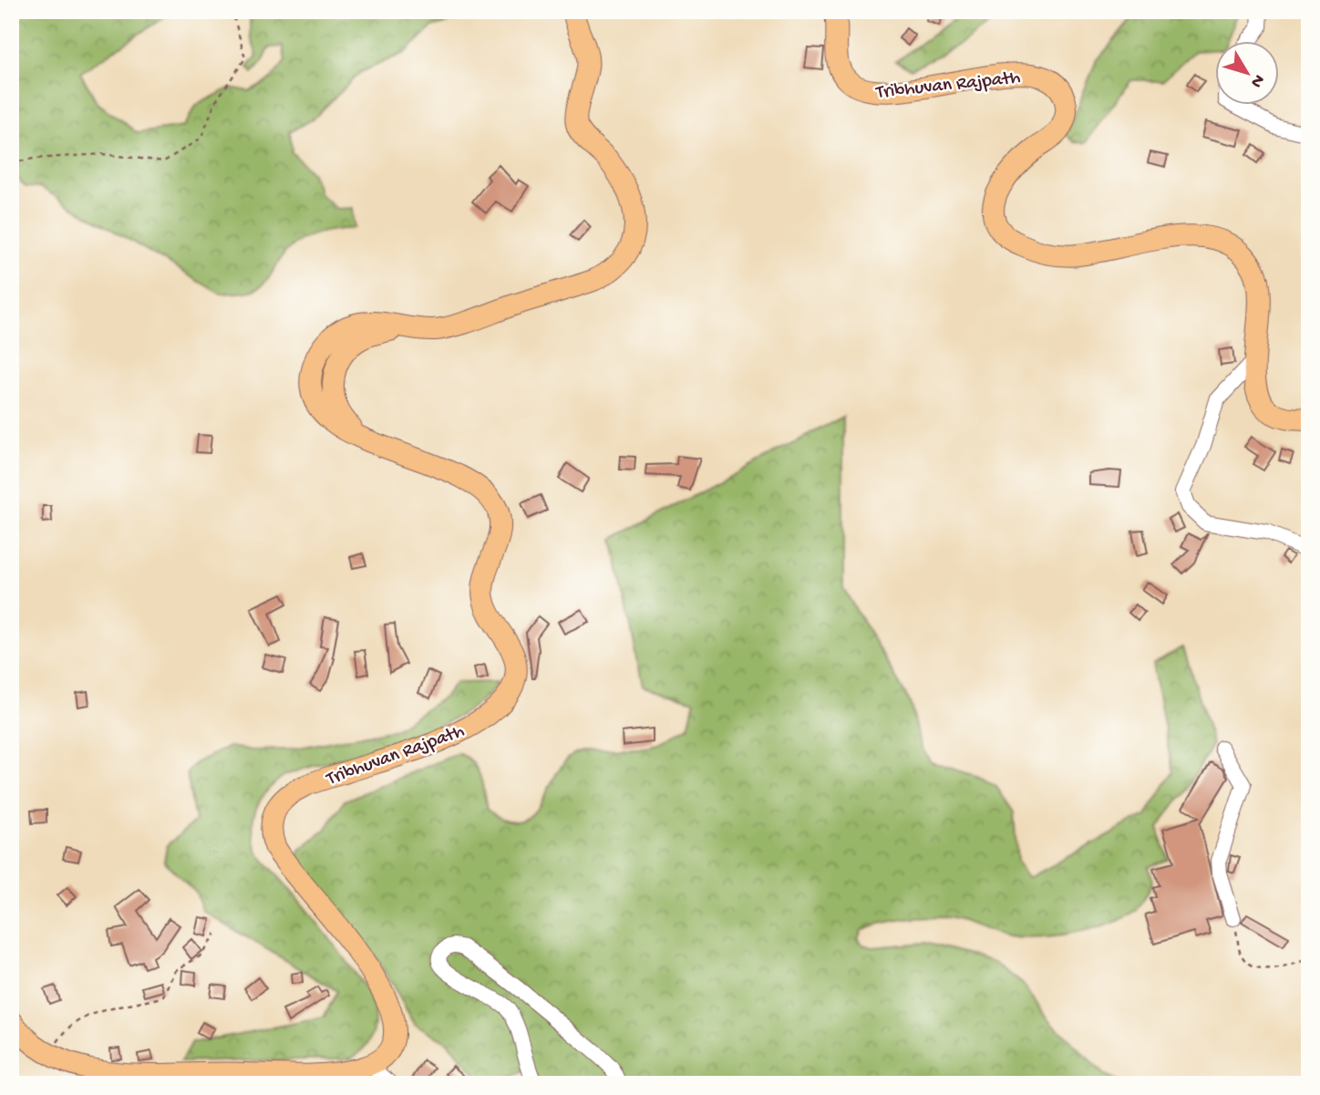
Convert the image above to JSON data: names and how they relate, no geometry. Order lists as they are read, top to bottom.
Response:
{
  "streets": {
    "highway": ["Tribhuvan Rajpath"]
  },
  "north": "bottom right"
}
